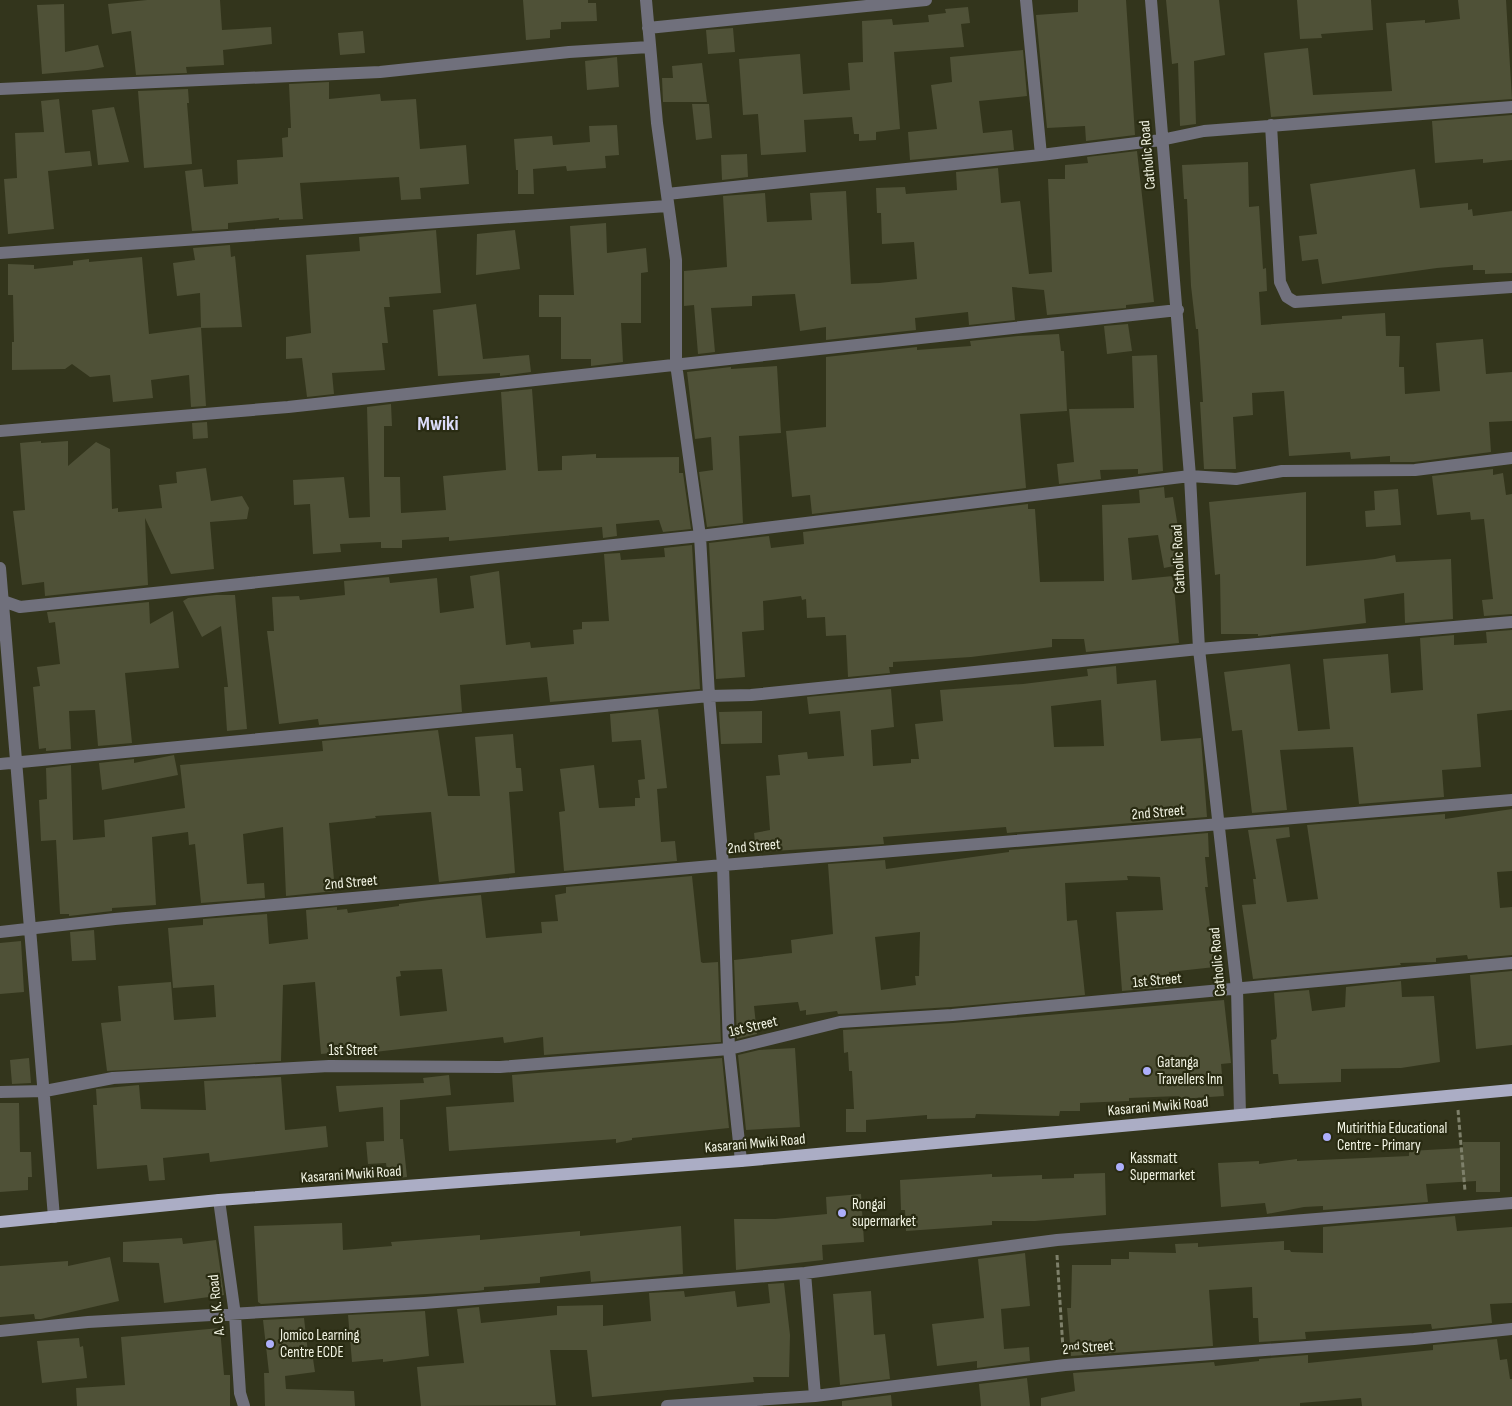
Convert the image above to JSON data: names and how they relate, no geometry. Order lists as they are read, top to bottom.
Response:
{
  "streets": {
    "main road": ["Kasarani Mwiki Road"],
    "street": [
      "Catholic Road",
      "2nd Street",
      "1st Street",
      "A. C. K. Road",
      "2ⁿᵈ Street"
    ]
  },
  "crossings": [
    ["Catholic Road", "2nd Street"],
    ["Catholic Road", "1st Street"],
    ["Catholic Road", "Kasarani Mwiki Road"],
    ["Kasarani Mwiki Road", "A. C. K. Road"]
  ],
  "districts": ["Mwiki"],
  "places": [
    "Gatanga Travellers Inn",
    "Mutirithia Educational Centre - Primary",
    "Kassmatt Supermarket",
    "Rongai supermarket",
    "Jomico Learning Centre ECDE"
  ]
}
